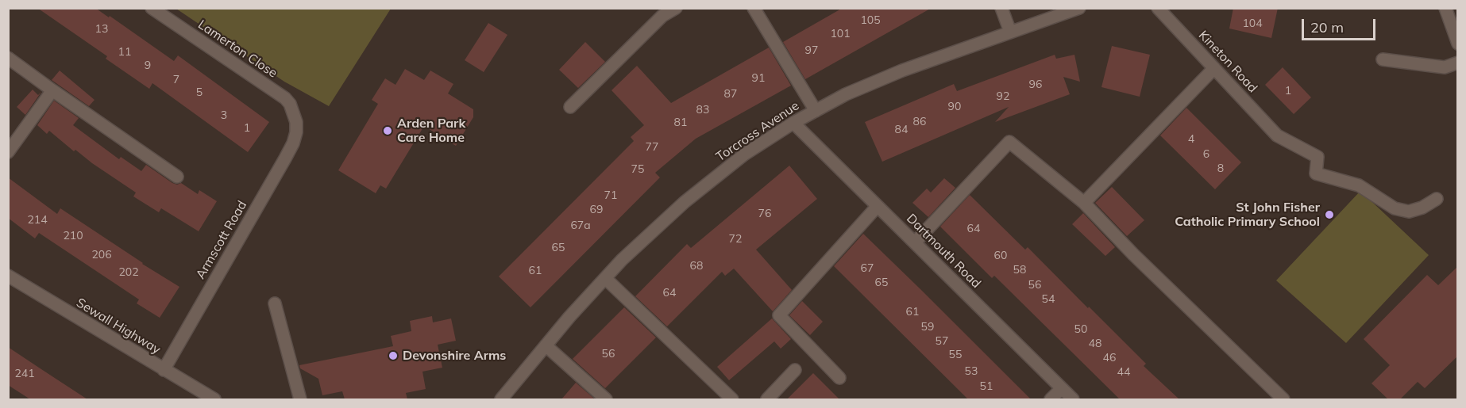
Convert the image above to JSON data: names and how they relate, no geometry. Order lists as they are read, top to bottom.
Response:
{
  "streets": {
    "street": [
      "Lamerton Close",
      "Kineton Road",
      "Torcross Avenue",
      "Armscott Road",
      "Dartmouth Road",
      "Sewall Highway"
    ]
  },
  "crossings": [
    ["Lamerton Close", "Armscott Road"],
    ["Torcross Avenue", "Dartmouth Road"],
    ["Armscott Road", "Sewall Highway"]
  ],
  "places": ["Arden Park Care Home", "St John Fisher Catholic Primary School", "Devonshire Arms"],
  "house_numbers": [
    "105",
    "104",
    "13",
    "101",
    "97",
    "11",
    "9",
    "91",
    "7",
    "96",
    "1",
    "5",
    "87",
    "92",
    "90",
    "83",
    "3",
    "86",
    "81",
    "1",
    "84",
    "4",
    "77",
    "6",
    "8",
    "75",
    "71",
    "69",
    "76",
    "214",
    "67a",
    "64",
    "210",
    "72",
    "65",
    "206",
    "60",
    "68",
    "67",
    "58",
    "61",
    "202",
    "65",
    "56",
    "64",
    "54",
    "61",
    "59",
    "50",
    "57",
    "48",
    "56",
    "55",
    "46",
    "53",
    "44",
    "241",
    "51"
  ],
  "scale_bar": "20 m"
}
